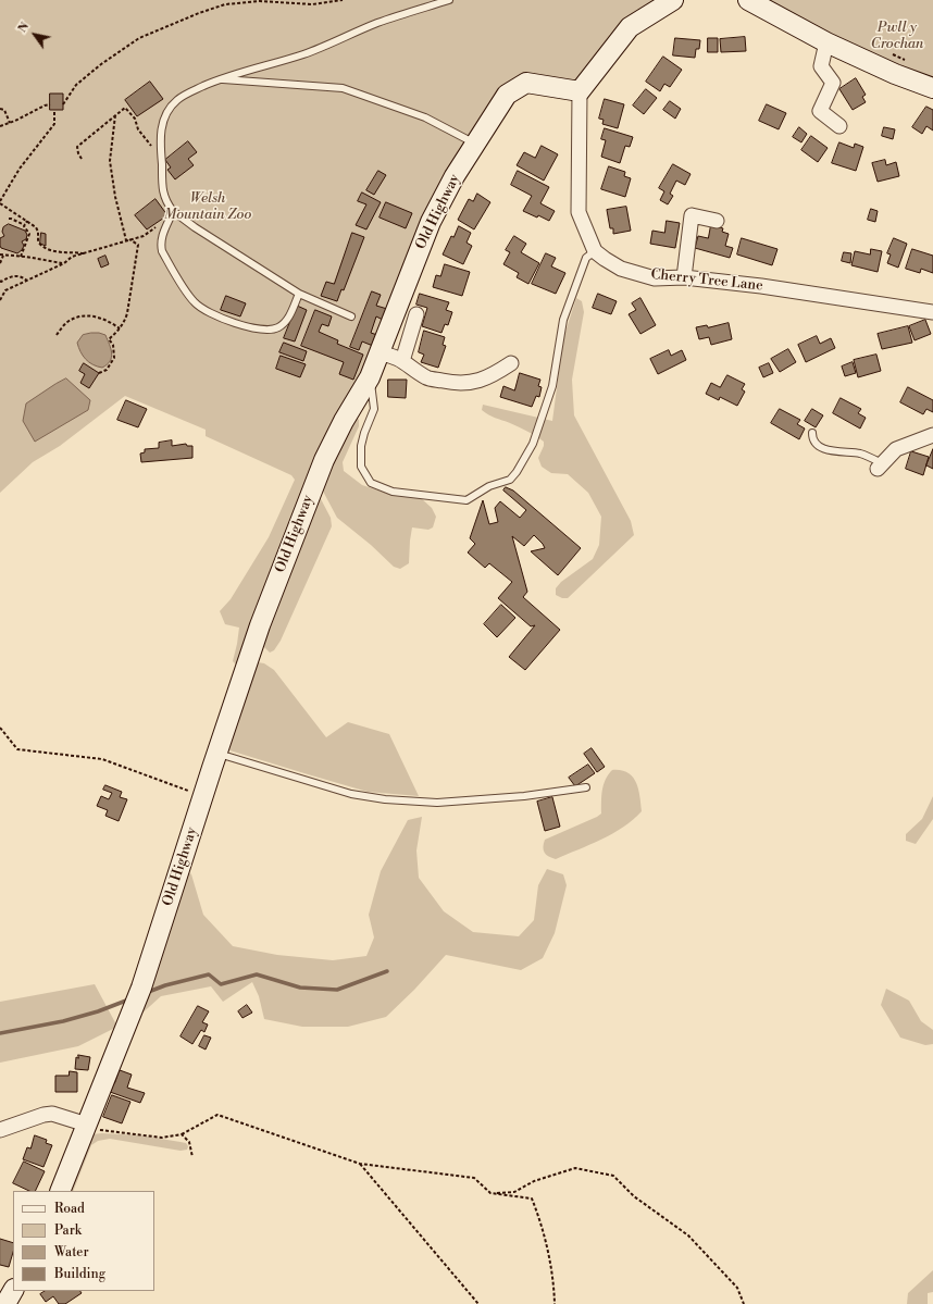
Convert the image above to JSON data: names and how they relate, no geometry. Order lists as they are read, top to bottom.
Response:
{
  "streets": {
    "street": ["Old Highway", "Cherry Tree Lane"]
  },
  "parks": ["Pwll y Crochan", "Welsh Mountain Zoo"],
  "legend": [
    "Road",
    "Park",
    "Water",
    "Building"
  ],
  "north": "top left"
}
